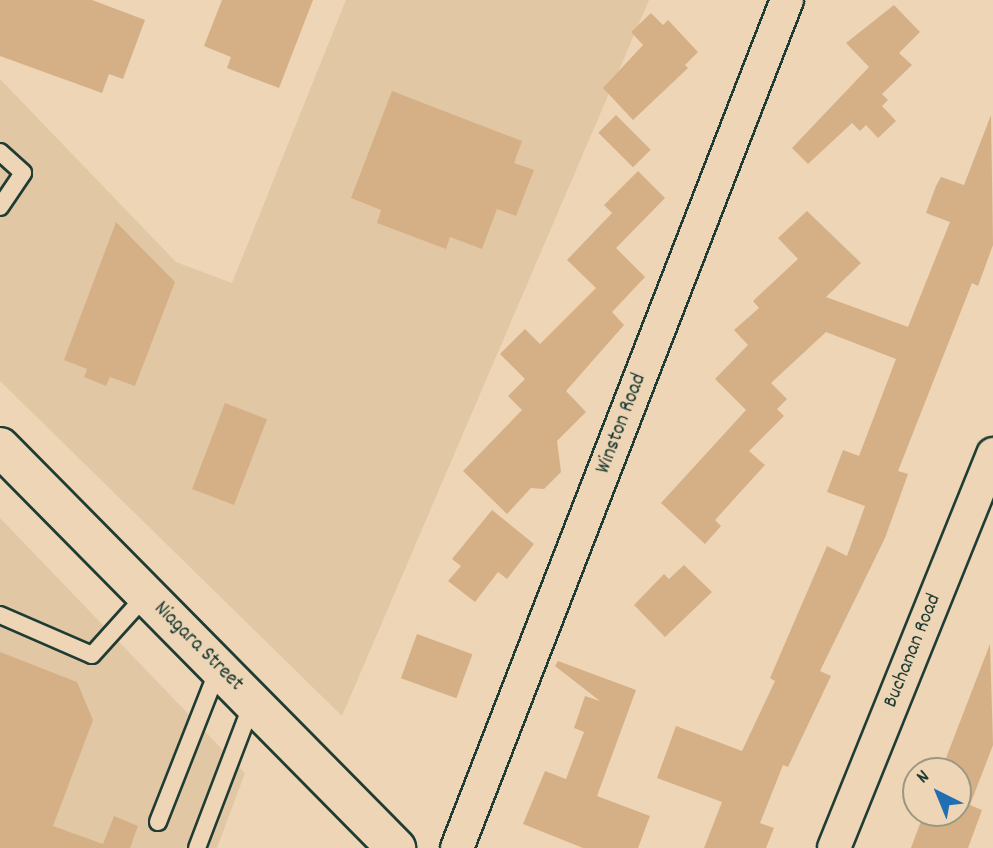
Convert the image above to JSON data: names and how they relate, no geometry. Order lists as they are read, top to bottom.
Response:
{
  "streets": {
    "main road": ["Niagara Street"],
    "street": ["Winston Road", "Buchanan Road"]
  },
  "north": "top left"
}
